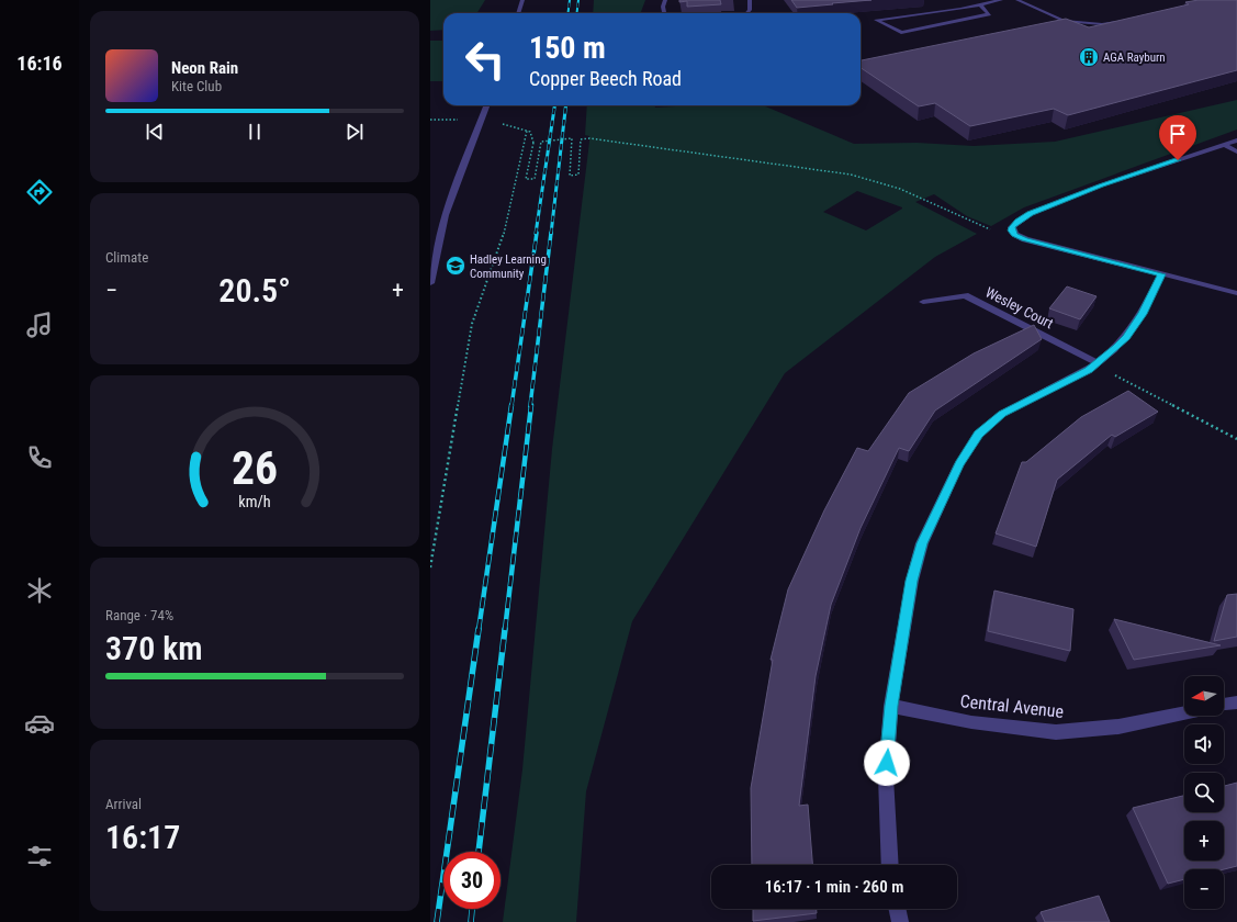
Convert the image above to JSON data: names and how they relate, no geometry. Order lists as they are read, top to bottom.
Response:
{
  "streets": {
    "street": ["Wesley Court", "Central Avenue"]
  },
  "places": {
    "building": ["AGA Rayburn"],
    "school or university": ["Hadley Learning Community"]
  },
  "north": "left",
  "page": {
    "tabs": "16:16",
    "turn": ["150 m", "Copper Beech Road"],
    "song": ["Neon Rain", "Kite Club"],
    "tile": [
      "Climate",
      ["Range · 74%", "370 km"],
      ["Arrival", "16:17"]
    ],
    "heat": ["−", "20.5°", "+"],
    "map_buttons": ["+", "−"],
    "limit": "30",
    "trip": "16:17 · 1 min · 260 m",
    "gauge": ["26", "km/h"]
  }
}
